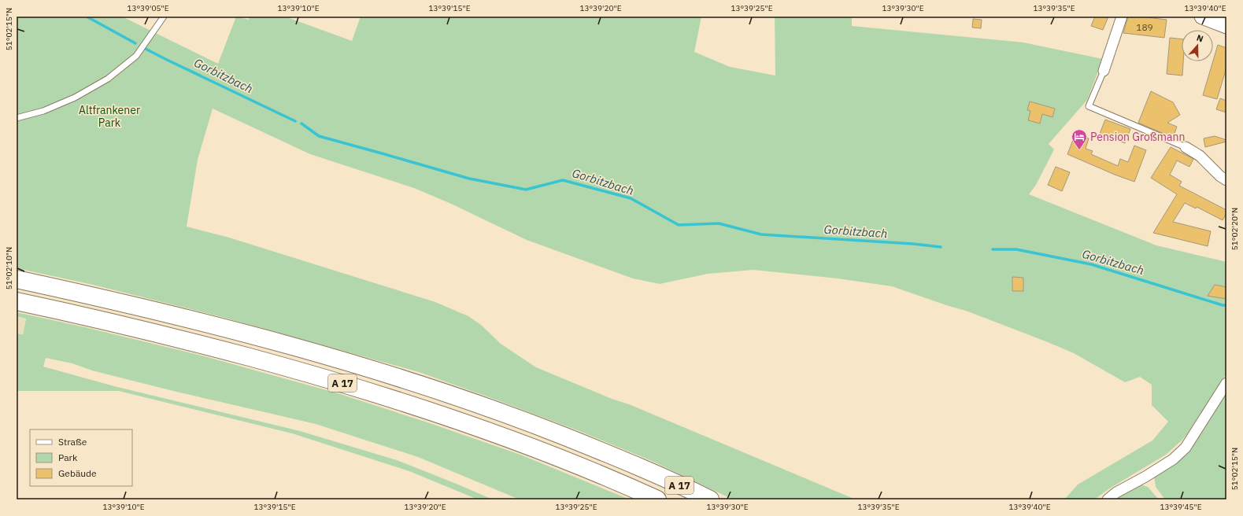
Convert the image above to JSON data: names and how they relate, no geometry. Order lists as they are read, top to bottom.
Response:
{
  "streets": {
    "highway": ["A 17"]
  },
  "water": ["Gorbitzbach"],
  "parks": ["Altfrankener Park"],
  "places": {
    "hotel": ["Pension Großmann"]
  },
  "house_numbers": ["189"],
  "legend": ["Straße", "Park", "Gebäude"],
  "north": "top",
  "coordinates": [
    "13°39'05\"E",
    "13°39'10\"E",
    "13°39'15\"E",
    "13°39'20\"E",
    "13°39'25\"E",
    "13°39'30\"E",
    "13°39'35\"E",
    "13°39'40\"E",
    "51°02'15\"N",
    "51°02'20\"N",
    "51°02'10\"N",
    "13°39'45\"E"
  ]
}
